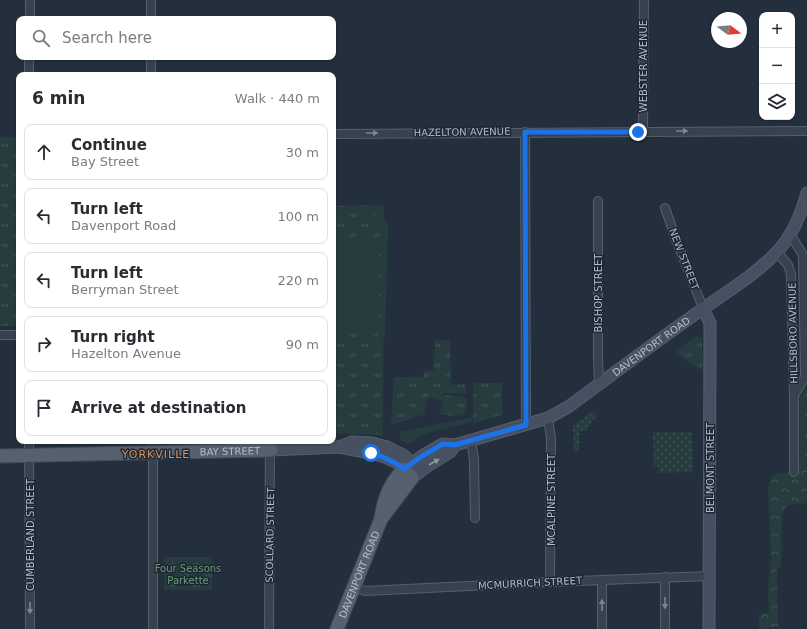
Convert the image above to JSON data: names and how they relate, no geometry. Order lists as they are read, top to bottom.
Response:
{
  "streets": {
    "main road": ["DAVENPORT ROAD", "BAY STREET", "BELMONT STREET"],
    "street": [
      "WEBSTER AVENUE",
      "HAZELTON AVENUE",
      "NEW STREET",
      "BISHOP STREET",
      "HILLSBORO AVENUE",
      "MCALPINE STREET",
      "CUMBERLAND STREET",
      "SCOLLARD STREET",
      "MCMURRICH STREET"
    ]
  },
  "crossings": [
    ["WEBSTER AVENUE", "HAZELTON AVENUE"],
    ["NEW STREET", "DAVENPORT ROAD"],
    ["NEW STREET", "BELMONT STREET"],
    ["BISHOP STREET", "DAVENPORT ROAD"],
    ["HILLSBORO AVENUE", "DAVENPORT ROAD"],
    ["DAVENPORT ROAD", "BAY STREET"],
    ["DAVENPORT ROAD", "BELMONT STREET"],
    ["DAVENPORT ROAD", "MCALPINE STREET"],
    ["DAVENPORT ROAD", "MCMURRICH STREET"],
    ["BAY STREET", "CUMBERLAND STREET"],
    ["BAY STREET", "SCOLLARD STREET"],
    ["BELMONT STREET", "MCMURRICH STREET"],
    ["MCALPINE STREET", "MCMURRICH STREET"]
  ],
  "one_way": ["HAZELTON AVENUE", "CUMBERLAND STREET"],
  "districts": ["YORKVILLE"],
  "parks": ["Four Seasons Parkette"],
  "north": "right",
  "page": {
    "map_buttons": ["+", "−"],
    "search": "Search here",
    "heading": ["6 min", "Walk · 440 m"],
    "list": [
      ["Continue", "Bay Street", "30 m"],
      ["Turn left", "Davenport Road", "100 m"],
      ["Turn left", "Berryman Street", "220 m"],
      ["Turn right", "Hazelton Avenue", "90 m"],
      "Arrive at destination"
    ]
  }
}
